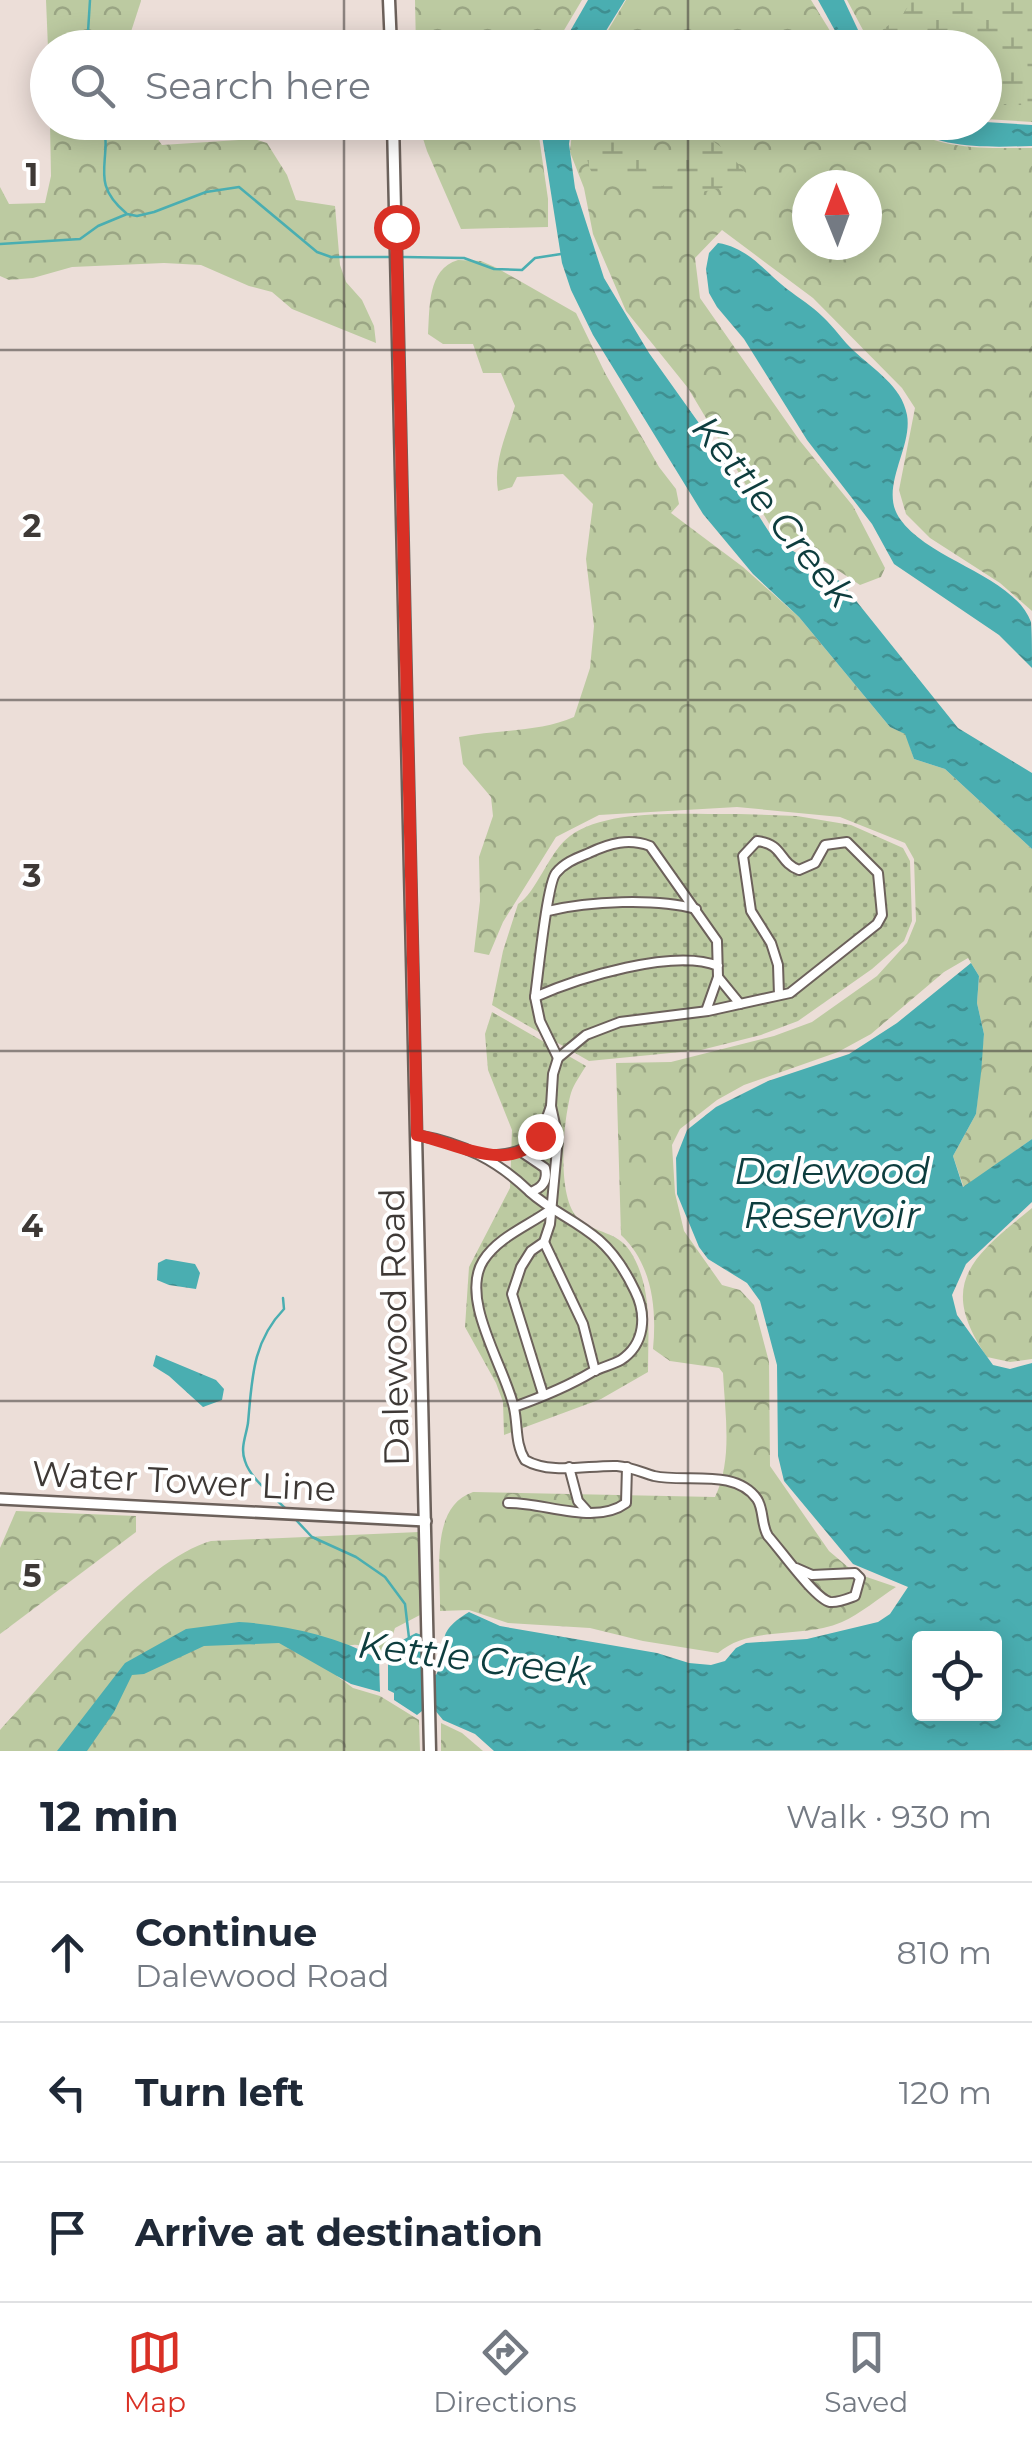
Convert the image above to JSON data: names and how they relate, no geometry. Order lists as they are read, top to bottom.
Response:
{
  "streets": {
    "main road": ["Dalewood Road"],
    "street": ["Water Tower Line"]
  },
  "crossings": [
    ["Dalewood Road", "Water Tower Line"]
  ],
  "water": ["Kettle Creek", "Dalewood Reservoir"],
  "north": "top",
  "page": {
    "search": "Search here",
    "heading": ["12 min", "Walk · 930 m"],
    "list": [
      ["Continue", "Dalewood Road", "810 m"],
      ["Turn left", "120 m"],
      "Arrive at destination"
    ],
    "nav": ["Map", "Directions", "Saved"]
  },
  "grid": {
    "rows": [
      "1",
      "2",
      "3",
      "4",
      "5"
    ]
  }
}
